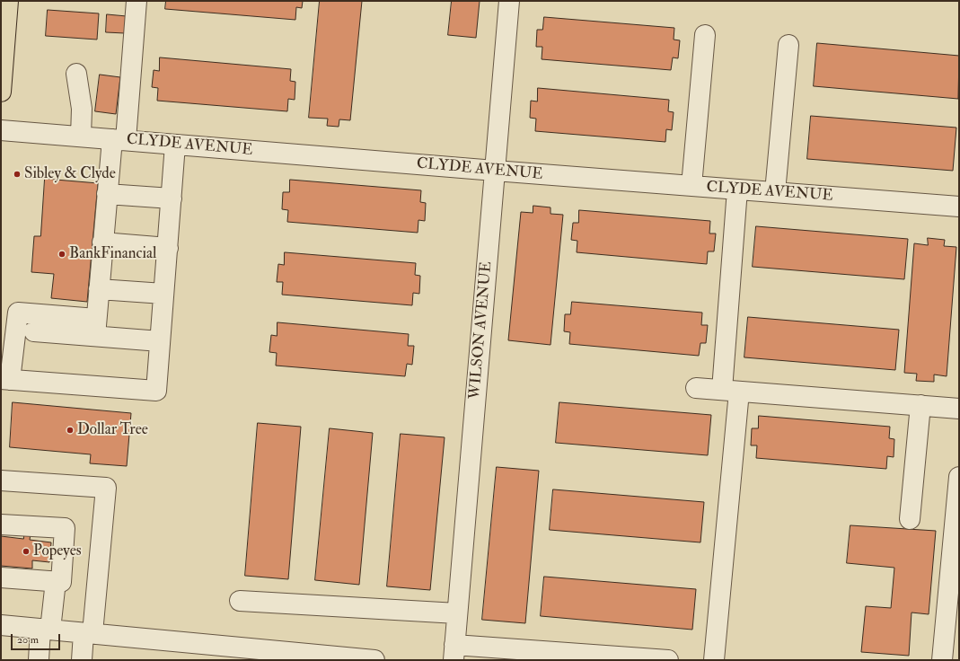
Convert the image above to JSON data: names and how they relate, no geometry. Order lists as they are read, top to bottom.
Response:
{
  "streets": {
    "street": ["CLYDE AVENUE", "WILSON AVENUE"]
  },
  "crossings": [
    ["CLYDE AVENUE", "WILSON AVENUE"]
  ],
  "places": [
    "Sibley & Clyde",
    "BankFinancial",
    "Dollar Tree",
    "Popeyes"
  ],
  "scale_bar": "20 m"
}
